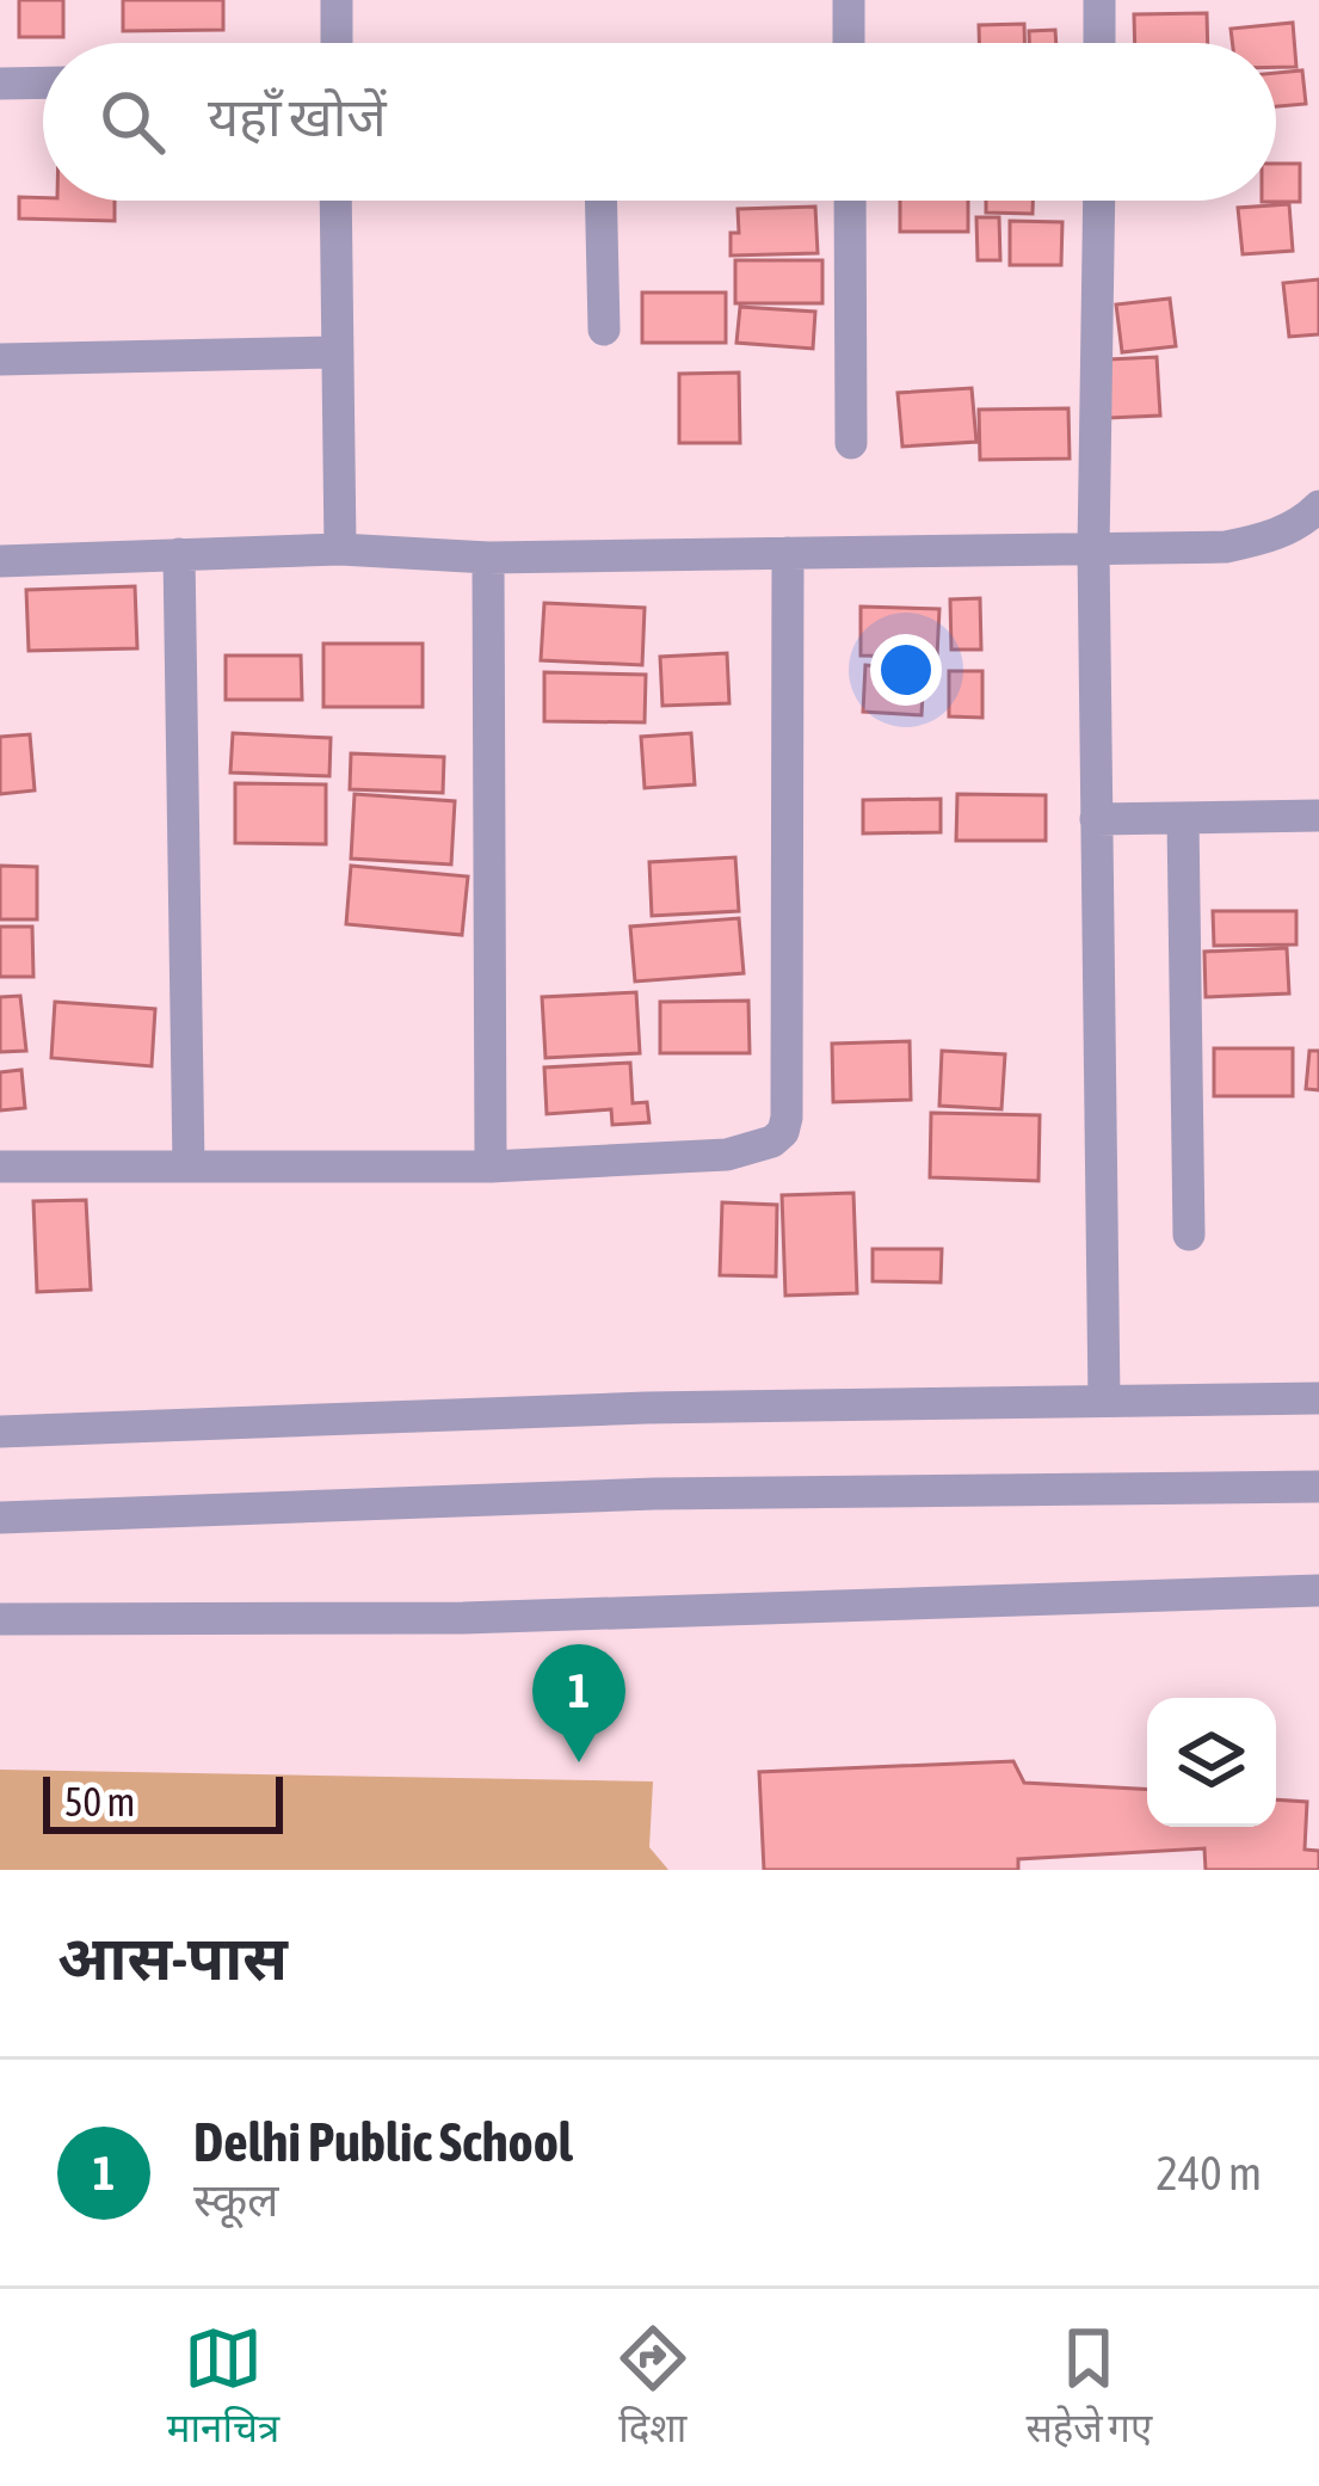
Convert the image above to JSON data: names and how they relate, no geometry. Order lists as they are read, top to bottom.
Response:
{
  "scale_bar": "50 m",
  "page": {
    "search": "यहाँ खोजें",
    "pins": "1",
    "scale": "50 m",
    "heading": "आस-पास",
    "list": [
      {
        "mark": "1",
        "name": "Delhi Public School",
        "note": "स्कूल",
        "value": "240 m"
      }
    ],
    "nav": ["मानचित्र", "दिशा", "सहेजे गए"]
  }
}
